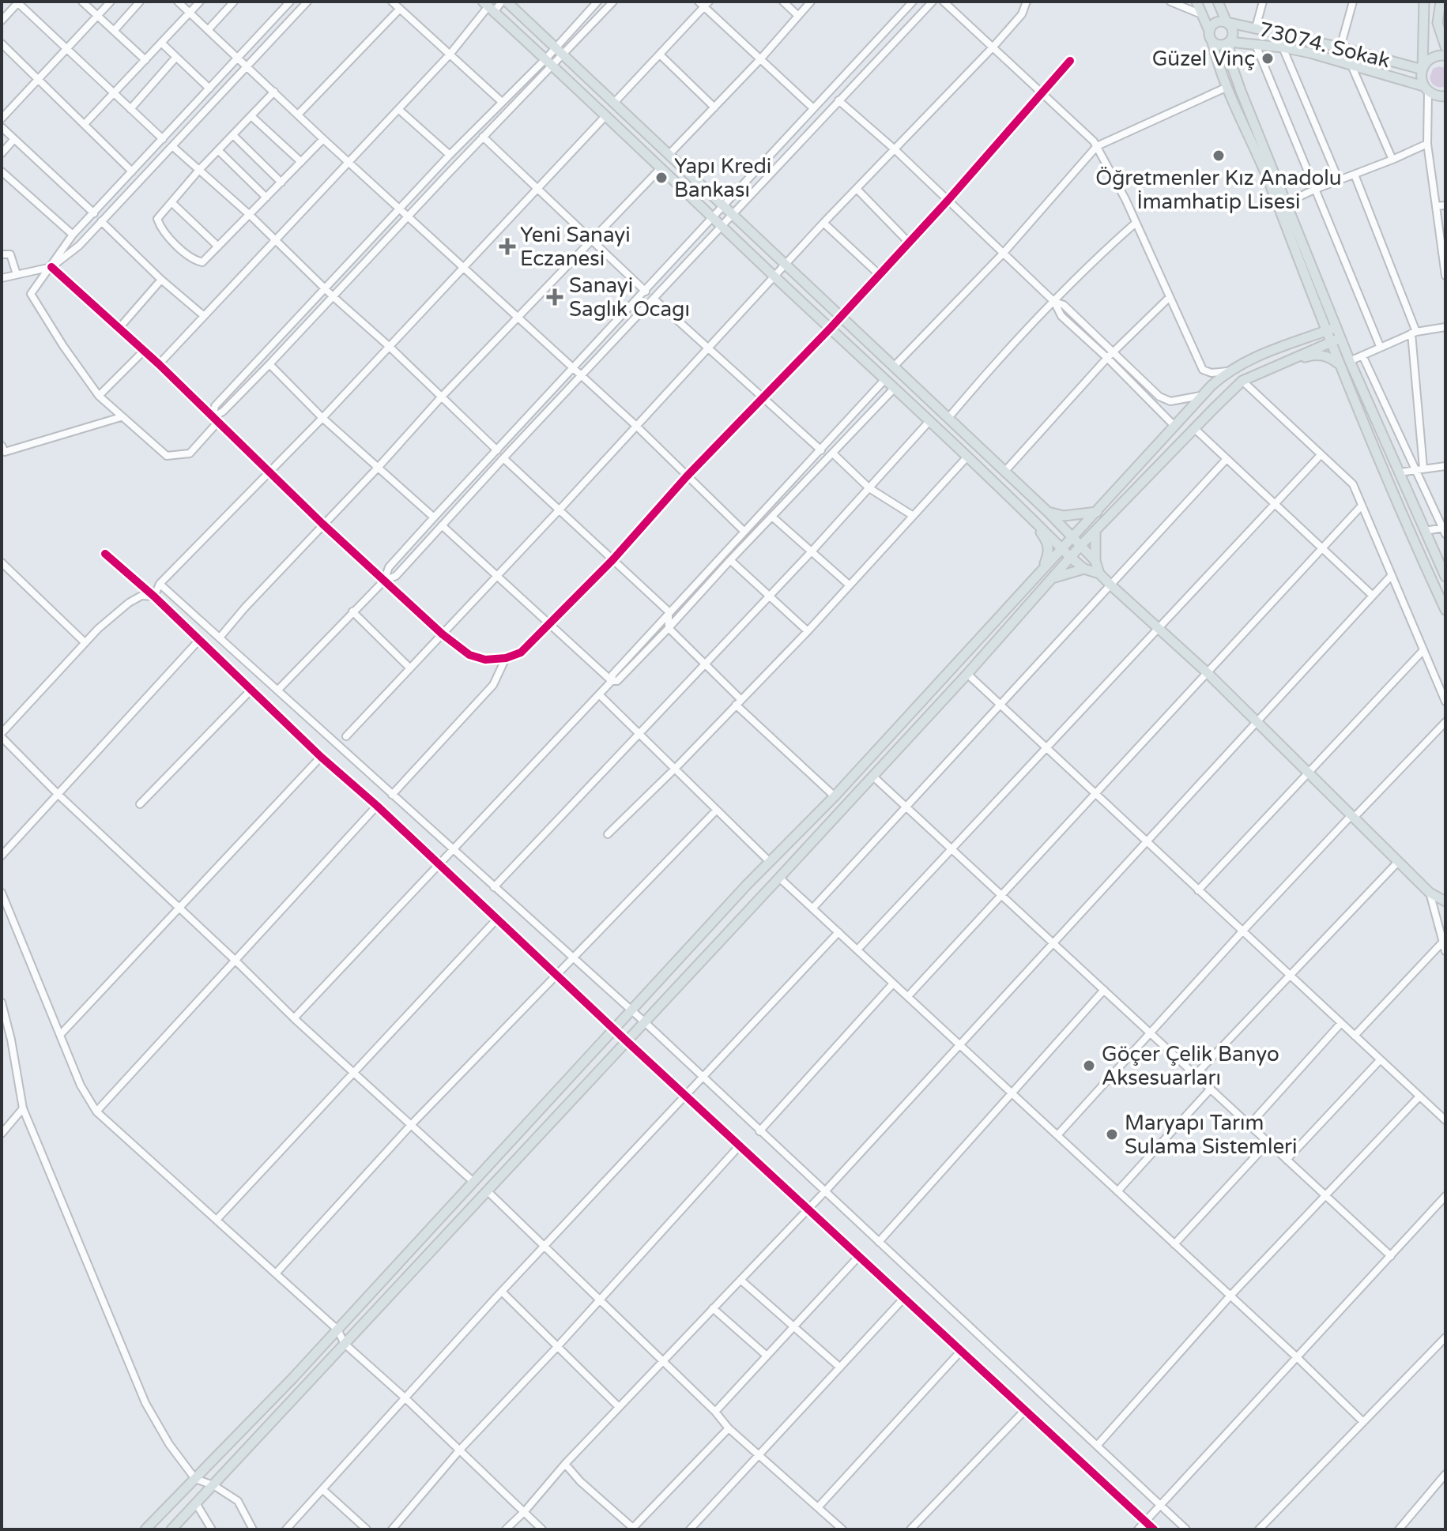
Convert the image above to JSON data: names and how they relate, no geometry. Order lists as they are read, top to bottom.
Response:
{
  "streets": {
    "main road": ["73074. Sokak"]
  },
  "places": {
    "other": [
      "Güzel Vinç",
      "Öğretmenler Kız Anadolu İmamhatip Lisesi",
      "Yapı Kredi Bankası",
      "Göçer Çelik Banyo Aksesuarları",
      "Maryapı Tarım Sulama Sistemleri"
    ],
    "health": ["Yeni Sanayi Eczanesi", "Sanayi Saglık Ocagı"]
  }
}
